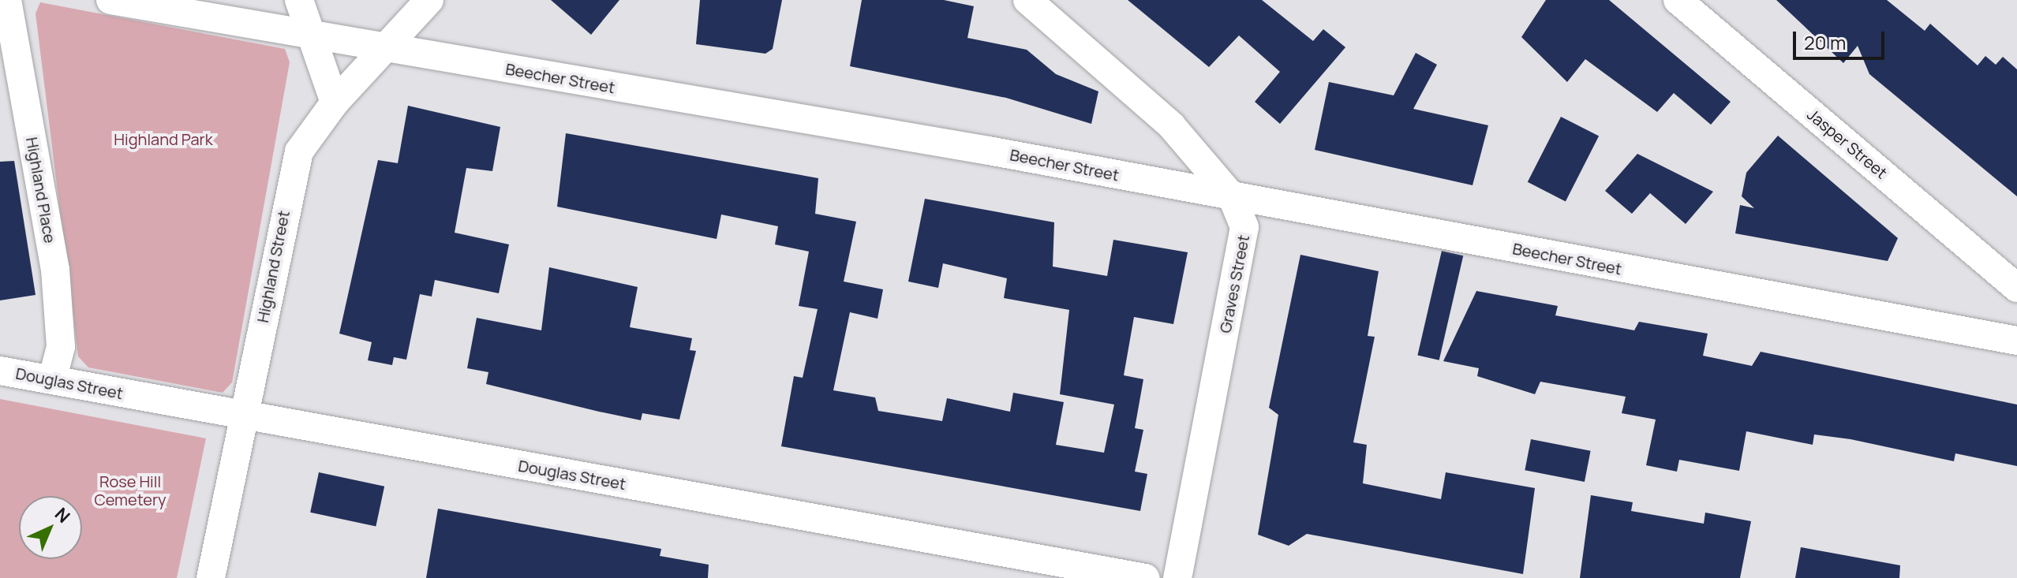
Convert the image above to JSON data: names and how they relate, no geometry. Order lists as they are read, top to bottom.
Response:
{
  "streets": {
    "street": [
      "Beecher Street",
      "Jasper Street",
      "Highland Place",
      "Highland Street",
      "Graves Street",
      "Douglas Street"
    ]
  },
  "crossings": [
    ["Beecher Street", "Highland Street"],
    ["Beecher Street", "Graves Street"],
    ["Highland Place", "Douglas Street"],
    ["Highland Street", "Douglas Street"]
  ],
  "parks": ["Highland Park", "Rose Hill Cemetery"],
  "scale_bar": "20 m",
  "north": "top right"
}
